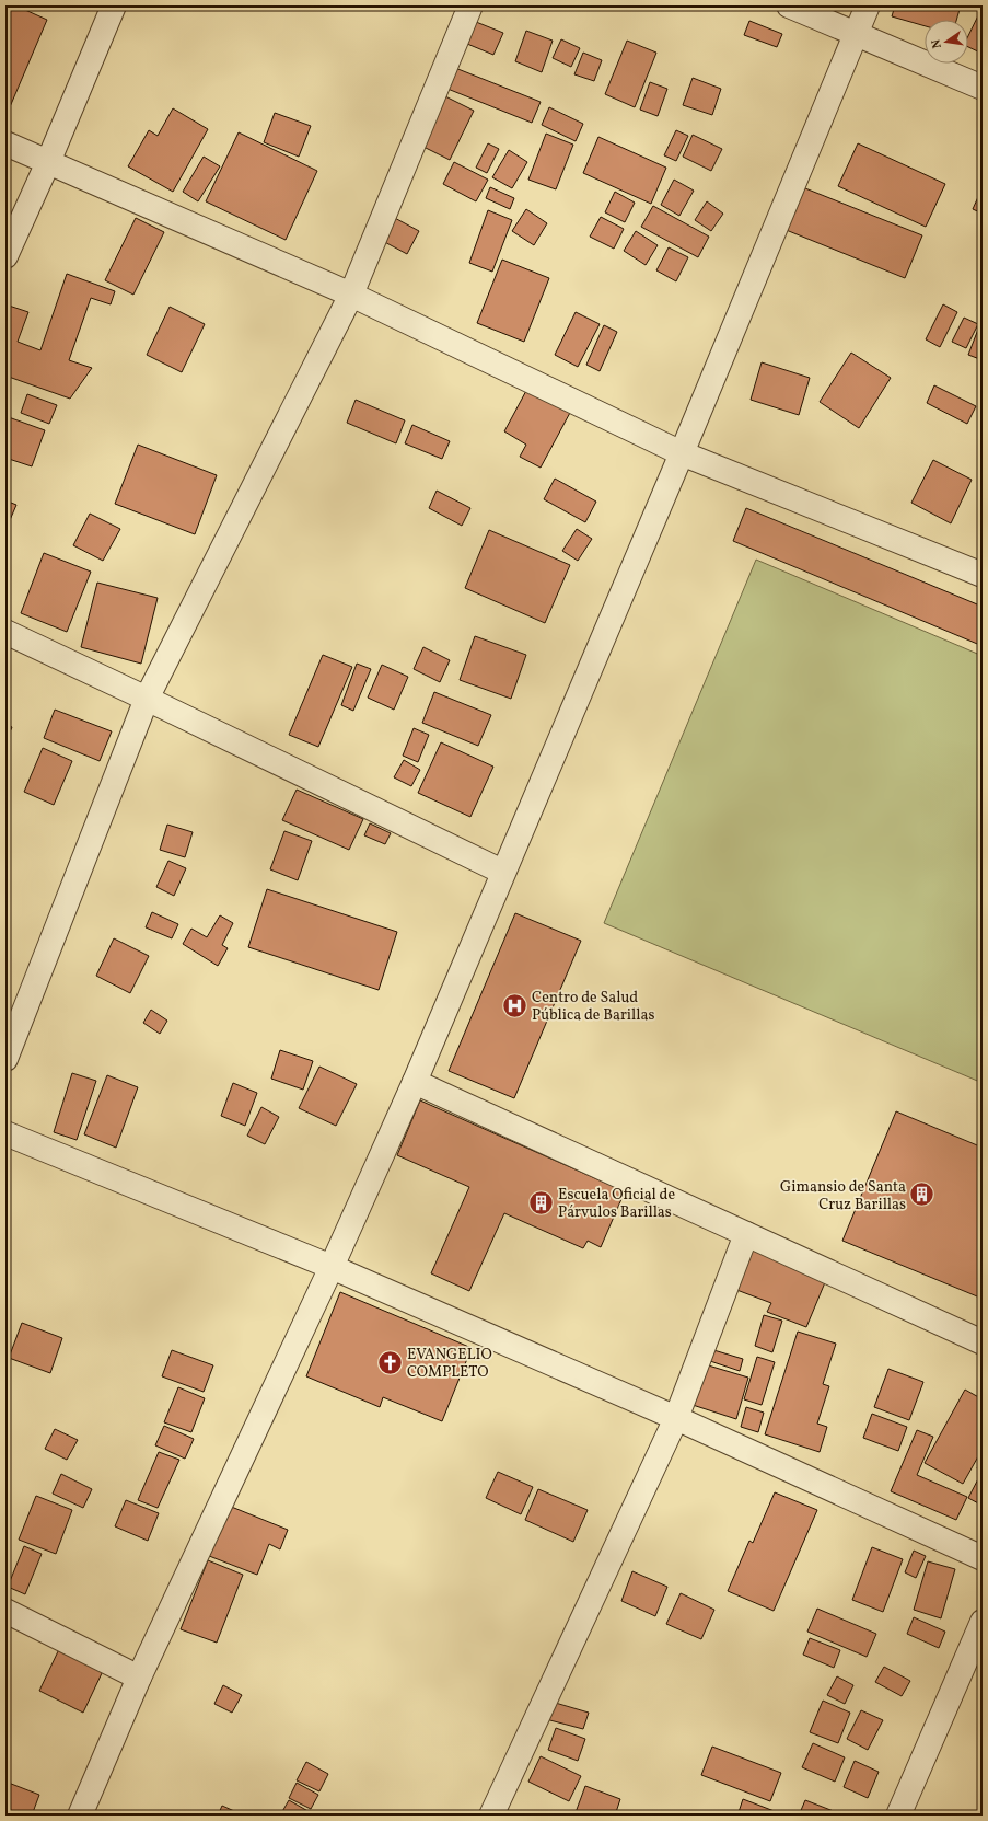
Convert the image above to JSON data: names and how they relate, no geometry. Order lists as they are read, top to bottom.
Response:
{
  "places": {
    "hospital": ["Centro de Salud Pública de Barillas"],
    "building": ["Gimansio de Santa Cruz Barillas", "Escuela Oficial de Párvulos Barillas"],
    "church": ["EVANGELIO COMPLETO"]
  },
  "north": "left"
}
